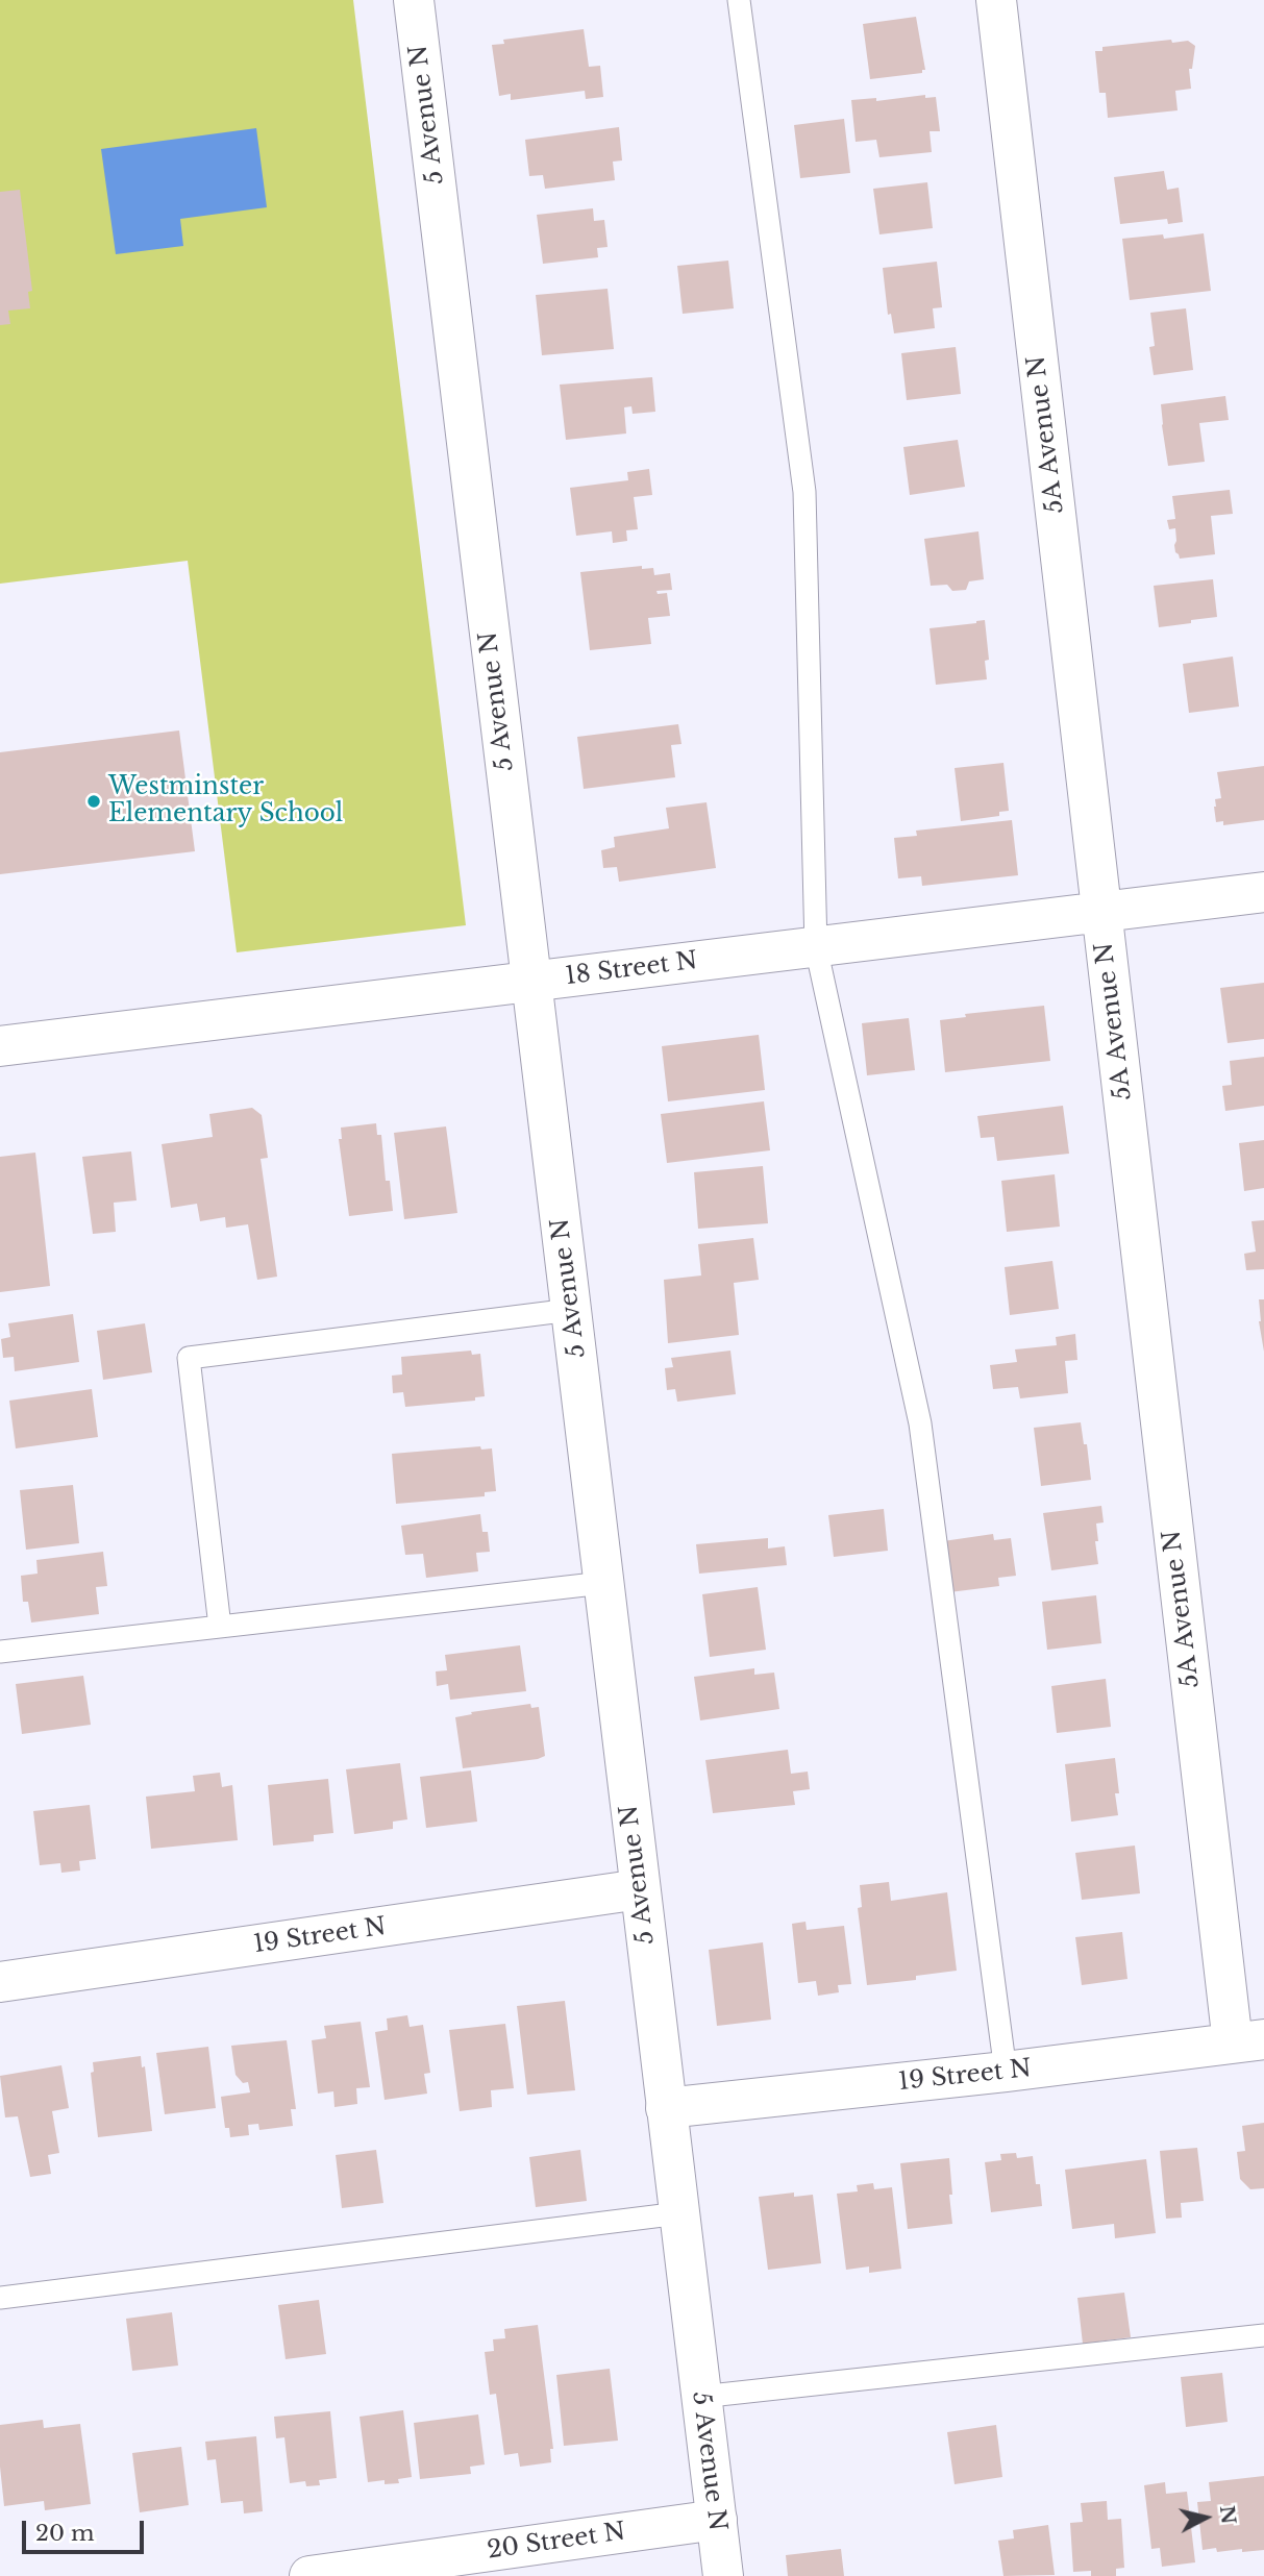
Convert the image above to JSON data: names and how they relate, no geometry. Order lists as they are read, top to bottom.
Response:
{
  "streets": {
    "street": [
      "5 Avenue N",
      "5A Avenue N",
      "18 Street N",
      "19 Street N",
      "20 Street N"
    ]
  },
  "crossings": [
    ["5 Avenue N", "18 Street N"],
    ["5 Avenue N", "19 Street N"],
    ["5 Avenue N", "20 Street N"],
    ["5A Avenue N", "18 Street N"],
    ["5A Avenue N", "19 Street N"]
  ],
  "places": ["Westminster Elementary School"],
  "scale_bar": "20 m",
  "north": "right"
}
